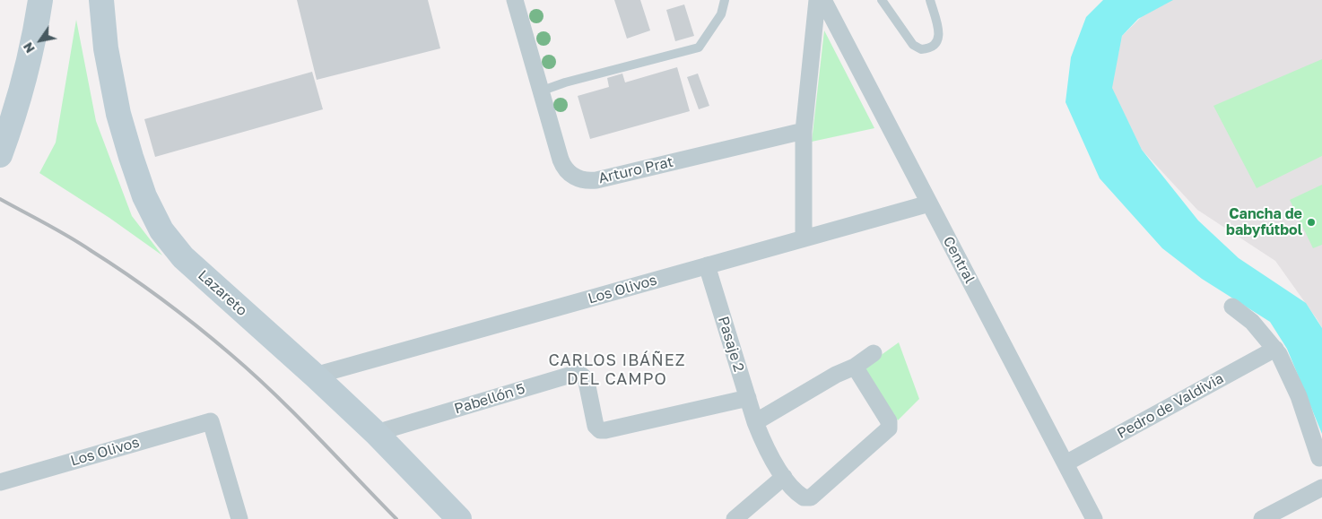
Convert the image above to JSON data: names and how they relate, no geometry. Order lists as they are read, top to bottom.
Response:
{
  "streets": {
    "street": [
      "Arturo Prat",
      "Central",
      "Los Olivos",
      "Lazareto",
      "Pasaje 2",
      "Pabellón 5",
      "Pedro de Valdivia"
    ]
  },
  "crossings": [
    ["Central", "Los Olivos"],
    ["Central", "Pedro de Valdivia"],
    ["Los Olivos", "Lazareto"],
    ["Los Olivos", "Pasaje 2"],
    ["Lazareto", "Pabellón 5"],
    ["Pasaje 2", "Pabellón 5"]
  ],
  "districts": ["CARLOS IBÁÑEZ DEL CAMPO"],
  "places": ["Cancha de babyfútbol"],
  "north": "bottom left"
}
